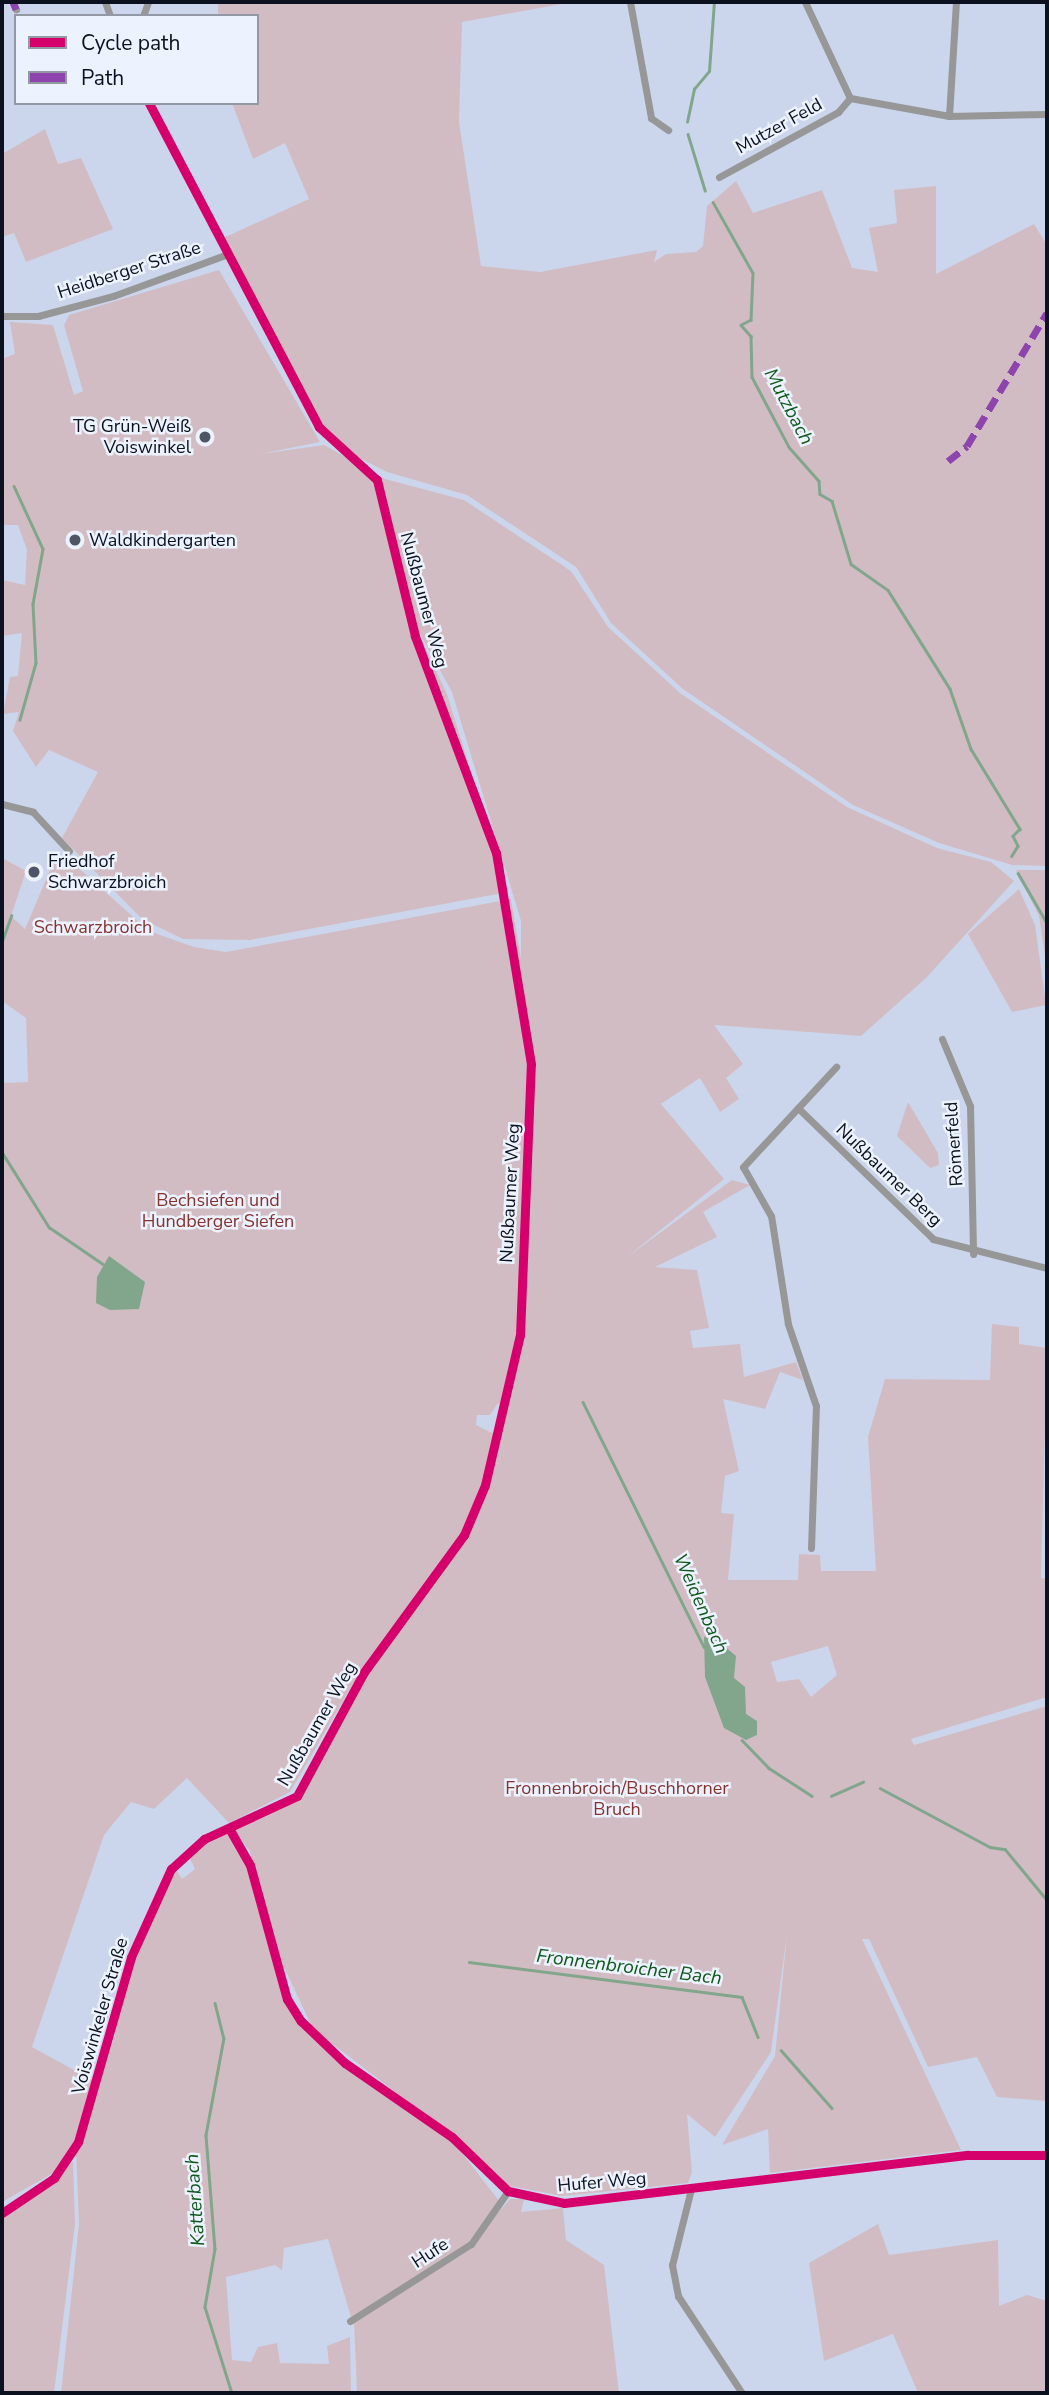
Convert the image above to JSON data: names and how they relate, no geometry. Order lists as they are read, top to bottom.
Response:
{
  "streets": {
    "street": [
      "Mutzer Feld",
      "Heidberger Straße",
      "Nußbaumer Weg",
      "Römerfeld",
      "Nußbaumer Berg",
      "Voiswinkeler Straße",
      "Hufer Weg",
      "Hufe"
    ]
  },
  "crossings": [
    ["Heidberger Straße", "Nußbaumer Weg"],
    ["Nußbaumer Weg", "Voiswinkeler Straße"],
    ["Römerfeld", "Nußbaumer Berg"],
    ["Hufer Weg", "Hufe"]
  ],
  "water": [
    "Mutzbach",
    "Weidenbach",
    "Fronnenbroicher Bach",
    "Katterbach"
  ],
  "parks": ["Schwarzbroich", "Bechsiefen und Hundberger Siefen", "Fronnenbroich/Buschhorner Bruch"],
  "places": ["TG Grün-Weiß Voiswinkel", "Waldkindergarten", "Friedhof Schwarzbroich"],
  "legend": ["Cycle path", "Path"]
}
